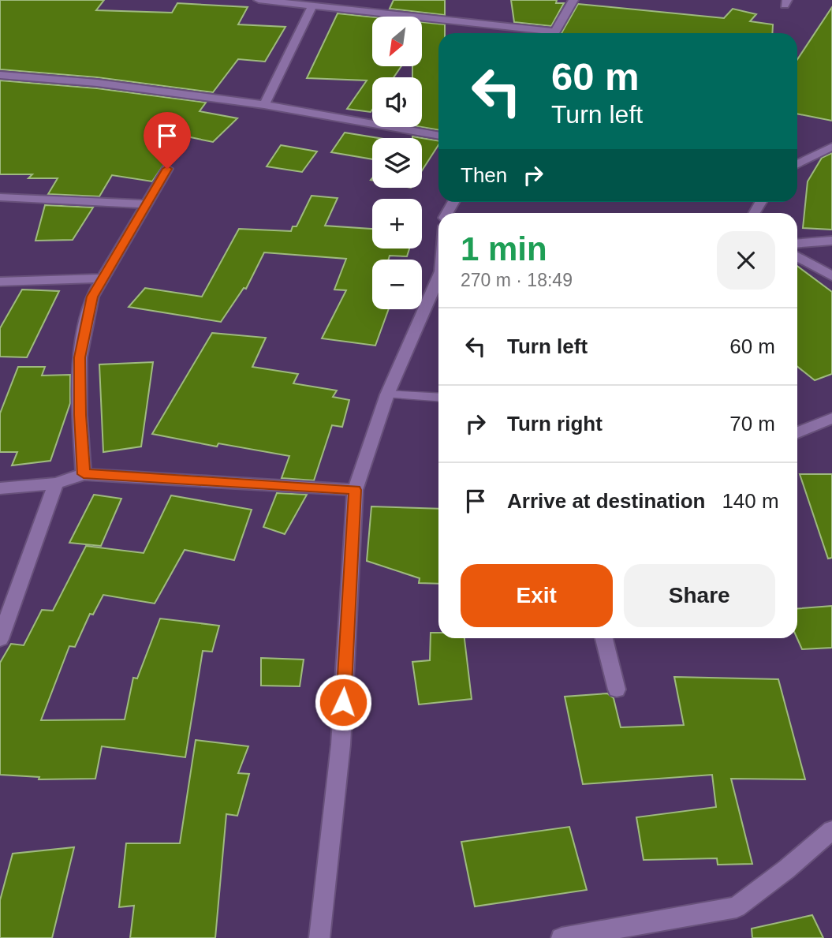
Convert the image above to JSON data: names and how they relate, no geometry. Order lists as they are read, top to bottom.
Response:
{
  "north": "bottom left",
  "page": {
    "map_buttons": ["+", "−"],
    "turn": ["60 m", "Turn left"],
    "then": "Then",
    "heading": ["1 min", "270 m · 18:49"],
    "list": [
      {
        "name": "Turn left",
        "value": "60 m"
      },
      {
        "name": "Turn right",
        "value": "70 m"
      },
      {
        "name": "Arrive at destination",
        "value": "140 m"
      }
    ],
    "buttons": ["Exit", "Share"]
  }
}
